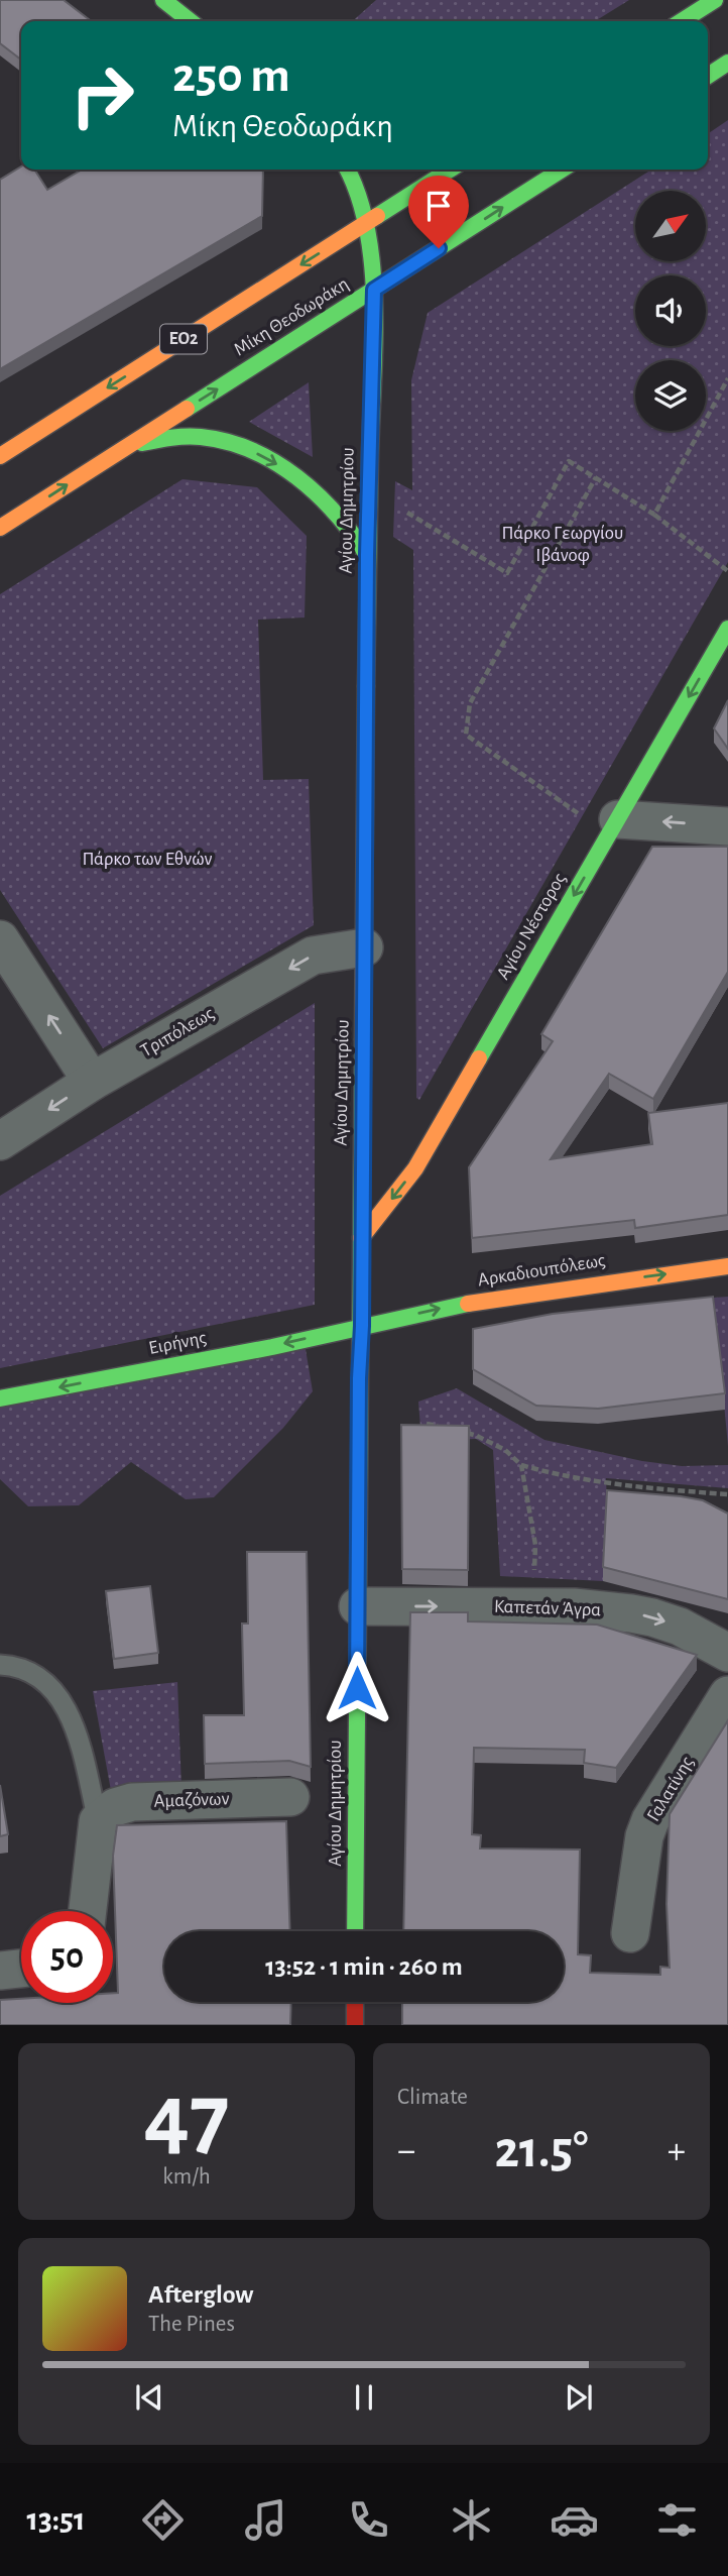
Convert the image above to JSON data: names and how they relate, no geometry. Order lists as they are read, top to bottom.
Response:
{
  "streets": {
    "main road": [
      "Μίκη Θεοδωράκη",
      "ΕΟ2",
      "Αγίου Δημητρίου",
      "Αγίου Νέστορος",
      "Αρκαδιουπόλεως",
      "Ειρήνης"
    ],
    "street": [
      "Τριπόλεως",
      "Καπετάν Άγρα",
      "Γαλατίνης",
      "Αμαζόνων"
    ]
  },
  "crossings": [
    ["Μίκη Θεοδωράκη", "Αγίου Δημητρίου"],
    ["Αγίου Δημητρίου", "Τριπόλεως"],
    ["Αγίου Δημητρίου", "Αρκαδιουπόλεως"],
    ["Αγίου Δημητρίου", "Ειρήνης"],
    ["Αγίου Δημητρίου", "Καπετάν Άγρα"],
    ["Αρκαδιουπόλεως", "Ειρήνης"]
  ],
  "one_way": [
    "Αγίου Νέστορος",
    "Τριπόλεως",
    "Αρκαδιουπόλεως",
    "Ειρήνης",
    "Καπετάν Άγρα"
  ],
  "parks": ["Πάρκο Γεωργίου Ιβάνοφ", "Πάρκο των Εθνών"],
  "north": "top right",
  "page": {
    "turn": ["250 m", "Μίκη Θεοδωράκη"],
    "limit": "50",
    "trip": "13:52 · 1 min · 260 m",
    "tile": [
      ["47", "km/h"],
      "Climate"
    ],
    "heat": ["−", "21.5°", "+"],
    "song": ["Afterglow", "The Pines"],
    "tabs": "13:51"
  }
}
